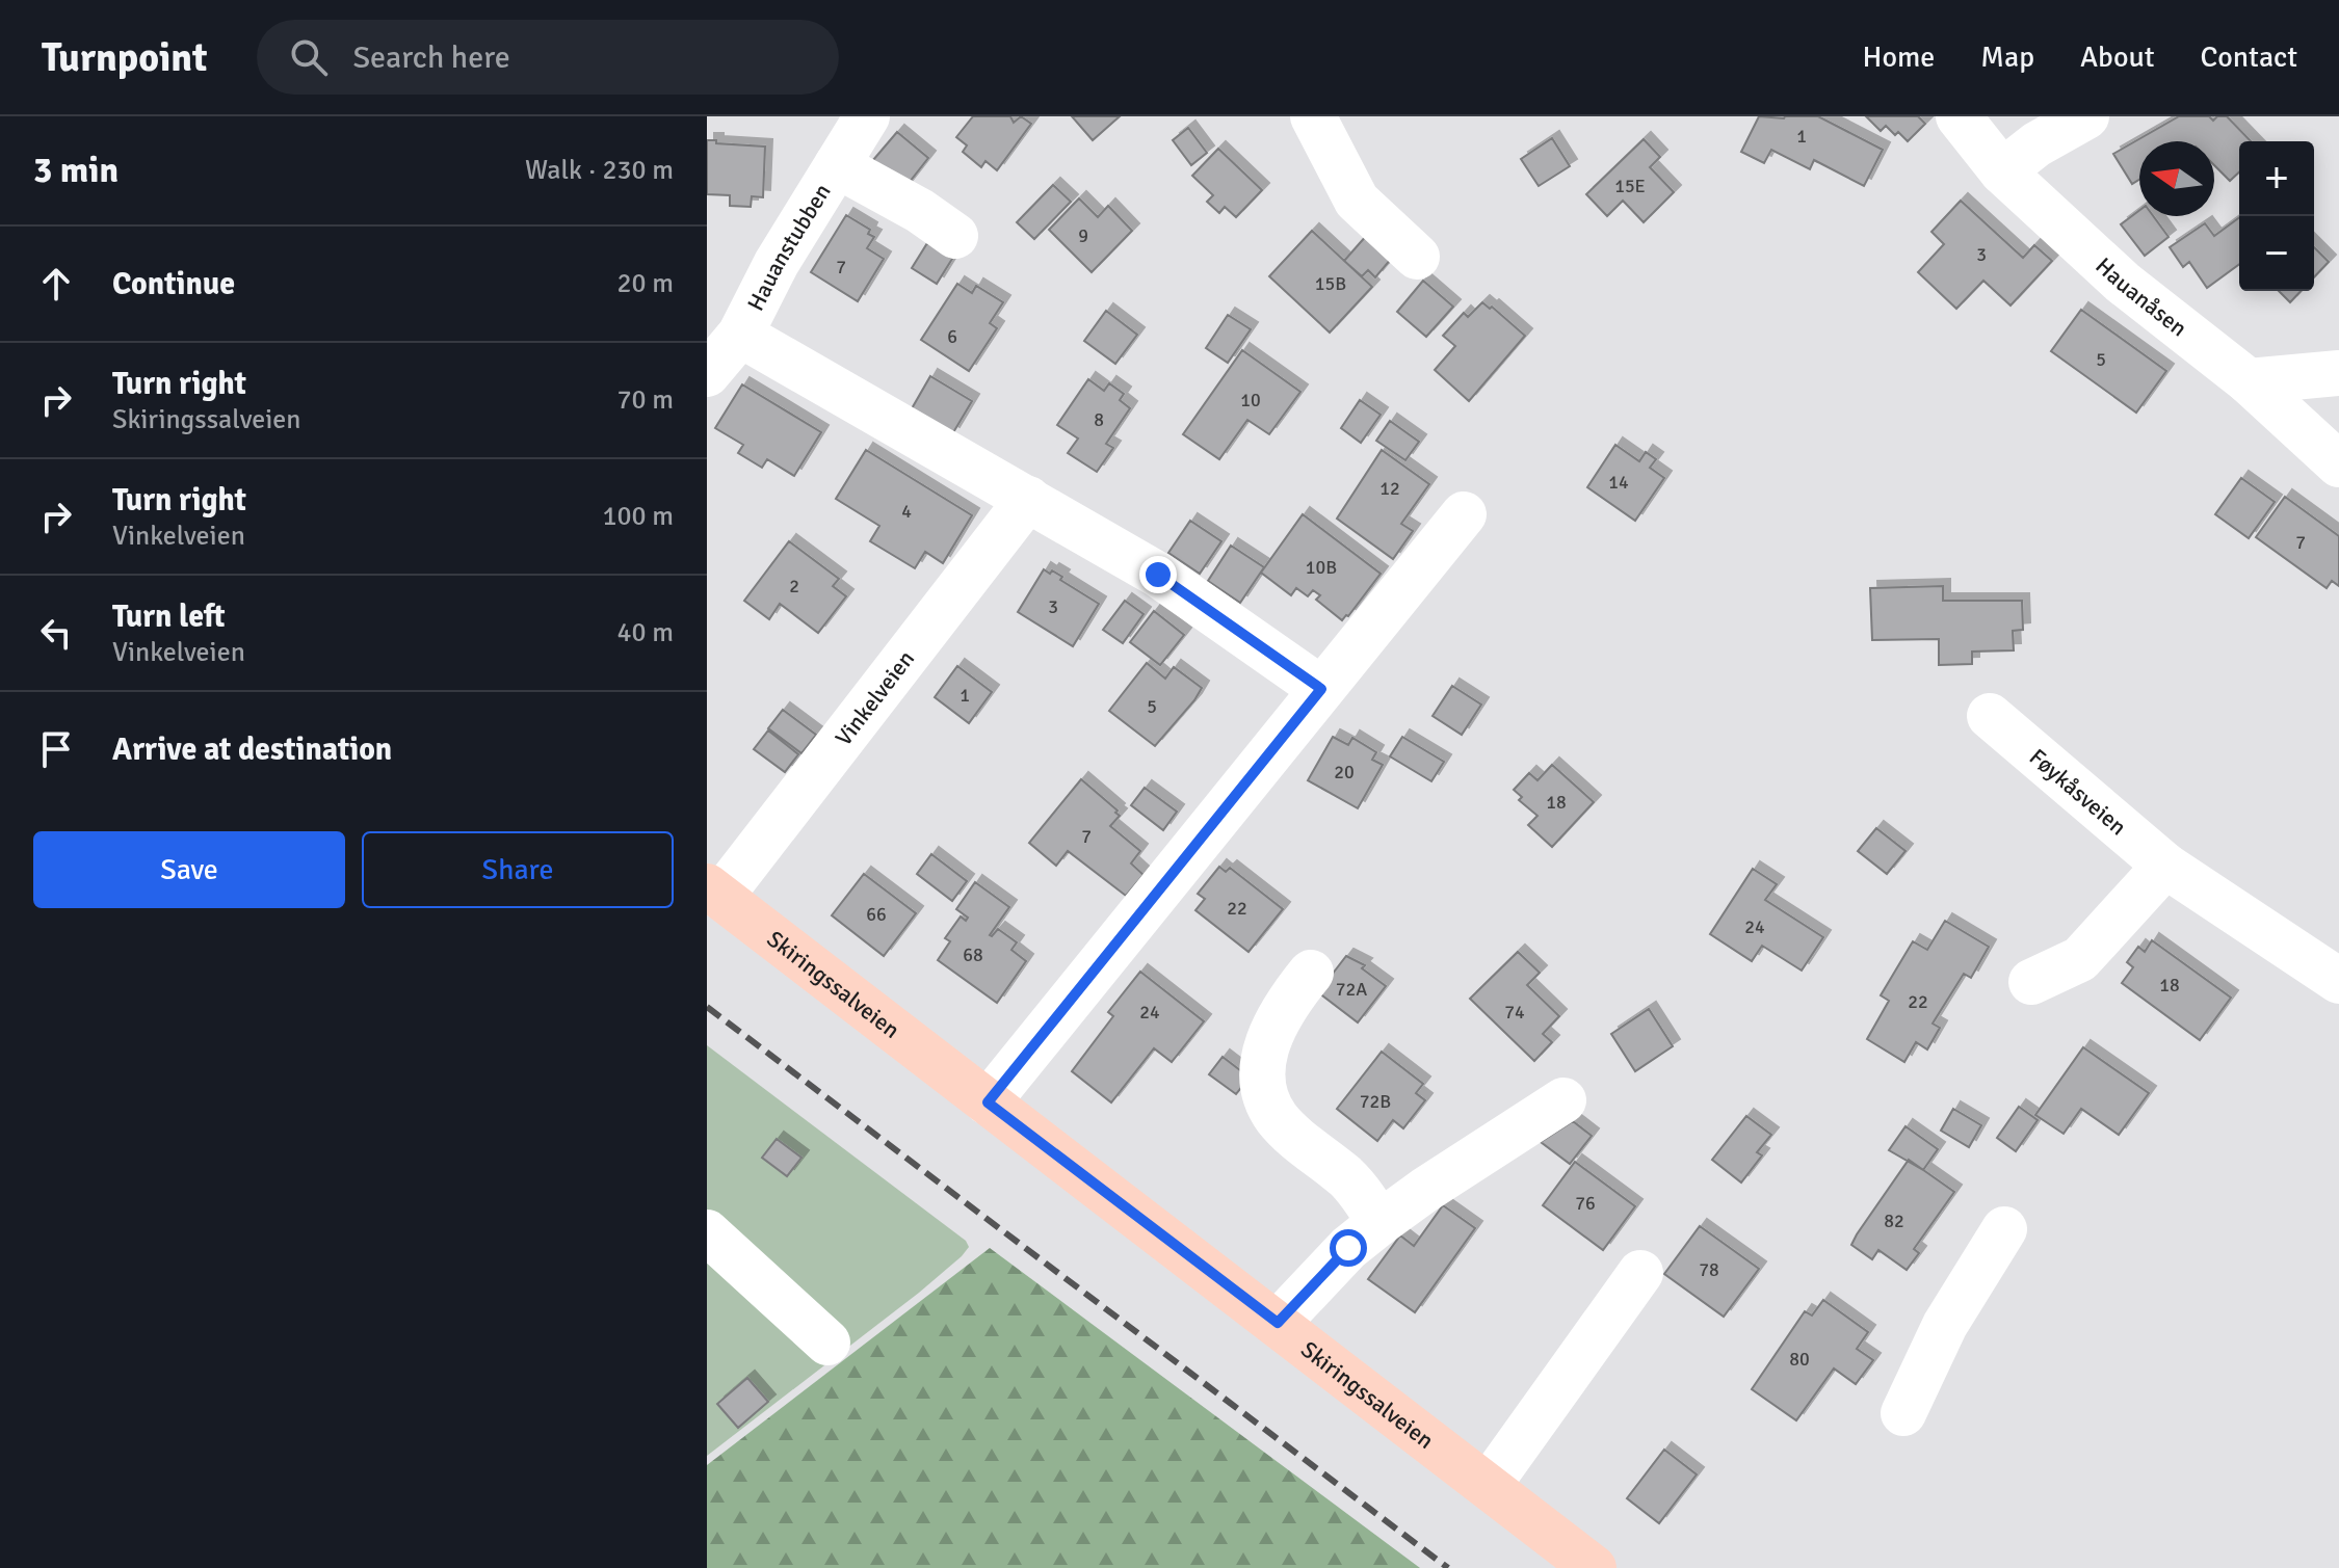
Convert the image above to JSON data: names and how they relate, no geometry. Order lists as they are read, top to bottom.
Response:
{
  "streets": {
    "main road": ["Skiringssalveien"],
    "street": [
      "Hauanstubben",
      "Hauanåsen",
      "Vinkelveien",
      "Føykåsveien"
    ]
  },
  "crossings": [
    ["Vinkelveien", "Skiringssalveien"]
  ],
  "house_numbers": [
    "1",
    "15E",
    "9",
    "3",
    "7",
    "15B",
    "6",
    "5",
    "10",
    "8",
    "14",
    "12",
    "4",
    "7",
    "10B",
    "2",
    "3",
    "1",
    "5",
    "20",
    "18",
    "7",
    "22",
    "66",
    "24",
    "68",
    "18",
    "72A",
    "22",
    "24",
    "74",
    "72B",
    "76",
    "82",
    "78",
    "80"
  ],
  "north": "left",
  "page": {
    "header": "Turnpoint",
    "search": "Search here",
    "nav": [
      "Home",
      "Map",
      "About",
      "Contact"
    ],
    "heading": ["3 min", "Walk · 230 m"],
    "map_buttons": ["+", "−"],
    "list": [
      ["Continue", "20 m"],
      ["Turn right", "Skiringssalveien", "70 m"],
      ["Turn right", "Vinkelveien", "100 m"],
      ["Turn left", "Vinkelveien", "40 m"],
      "Arrive at destination"
    ],
    "buttons": ["Save", "Share"]
  }
}
